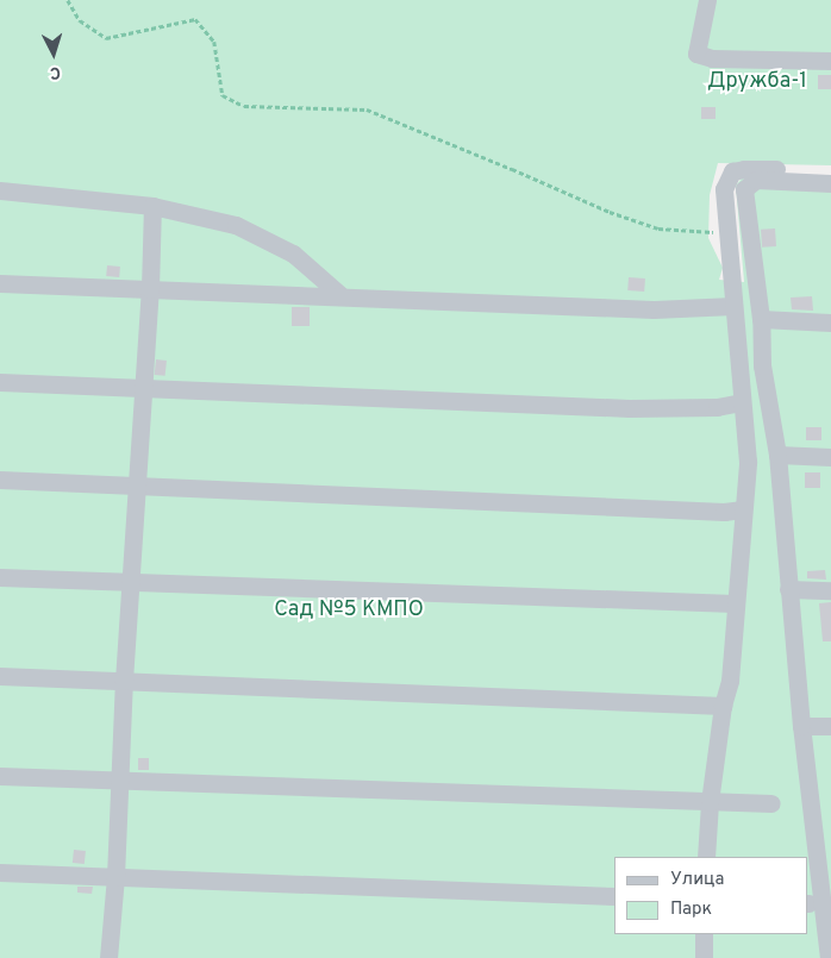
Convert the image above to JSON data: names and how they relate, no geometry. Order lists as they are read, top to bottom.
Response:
{
  "parks": ["Дружба-1", "Сад №5 КМПО"],
  "legend": ["Улица", "Парк"],
  "north": "bottom"
}
